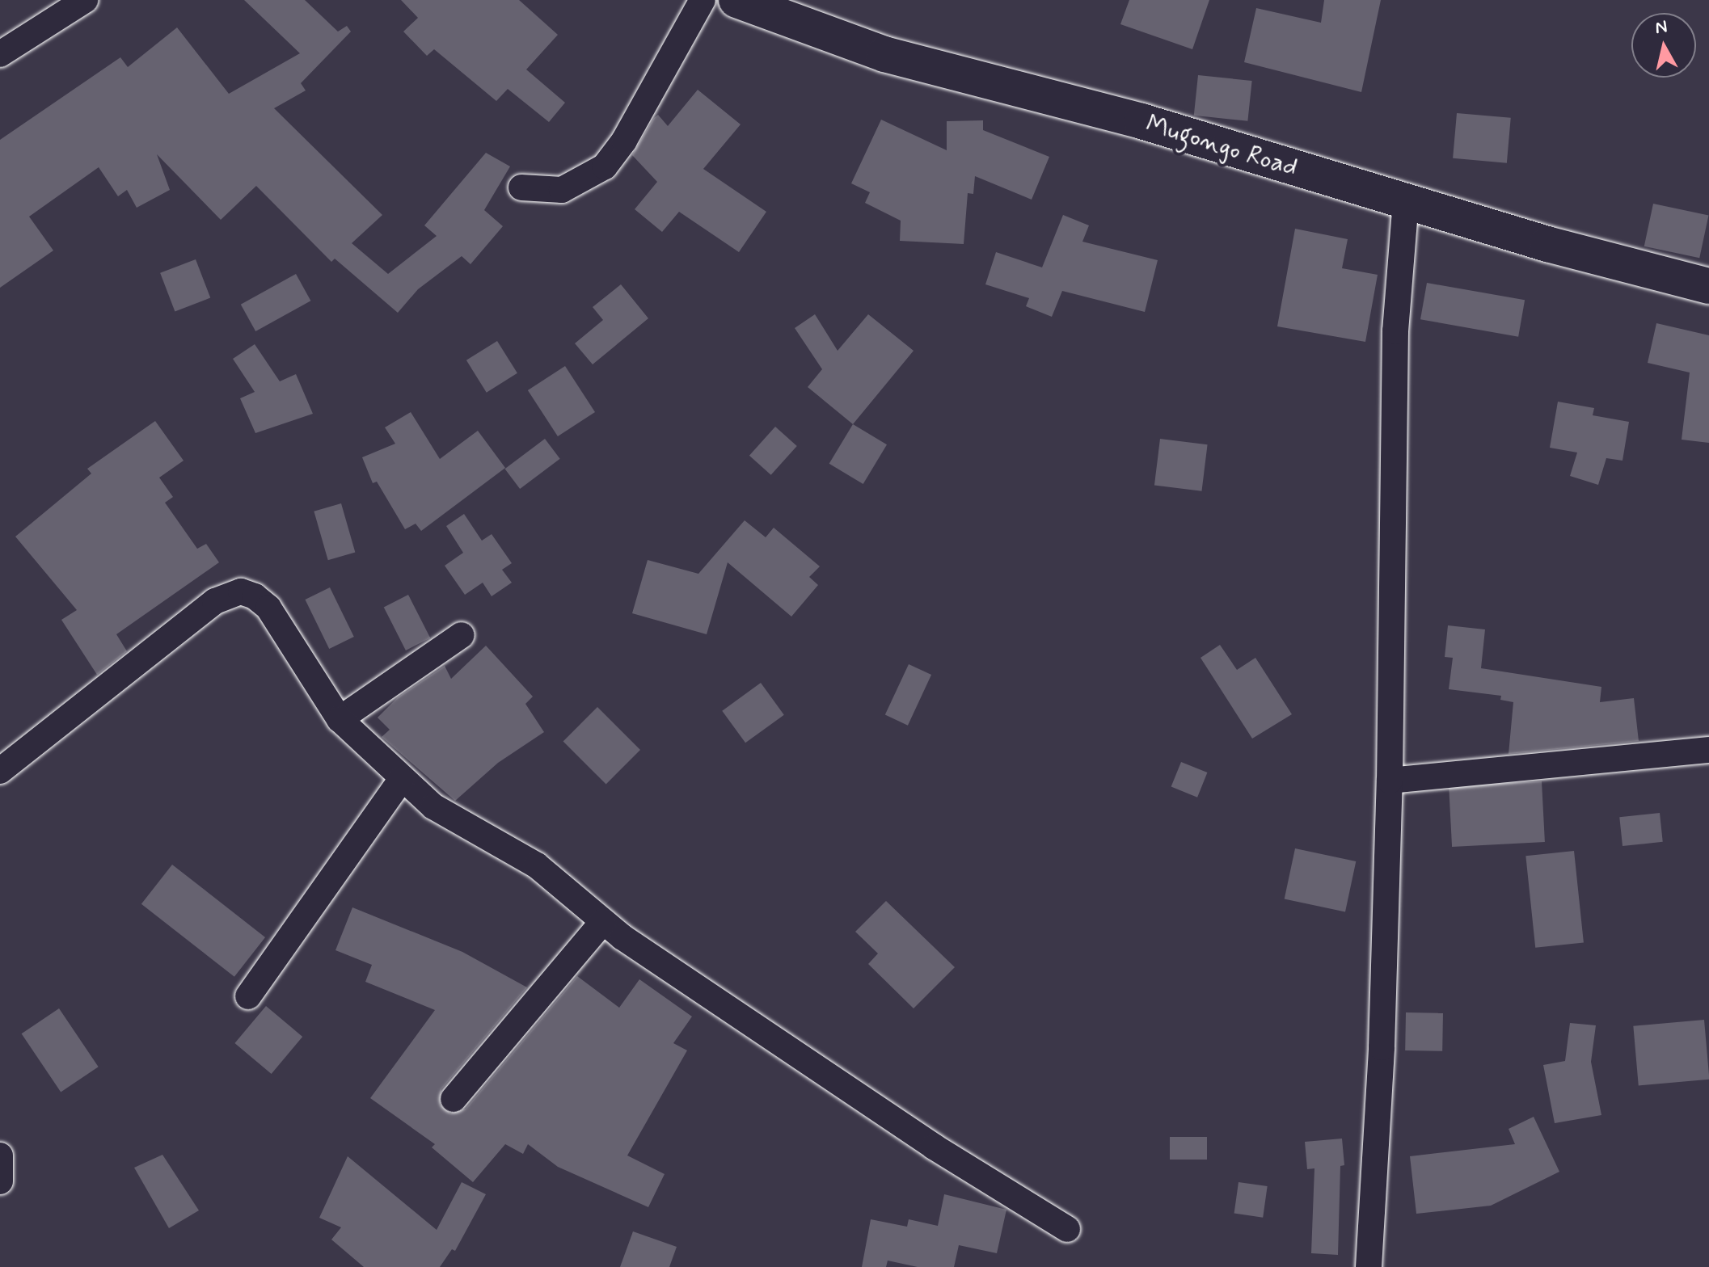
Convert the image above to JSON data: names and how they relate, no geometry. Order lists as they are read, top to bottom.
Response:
{
  "streets": {
    "street": ["Mugongo Road"]
  },
  "north": "top"
}
